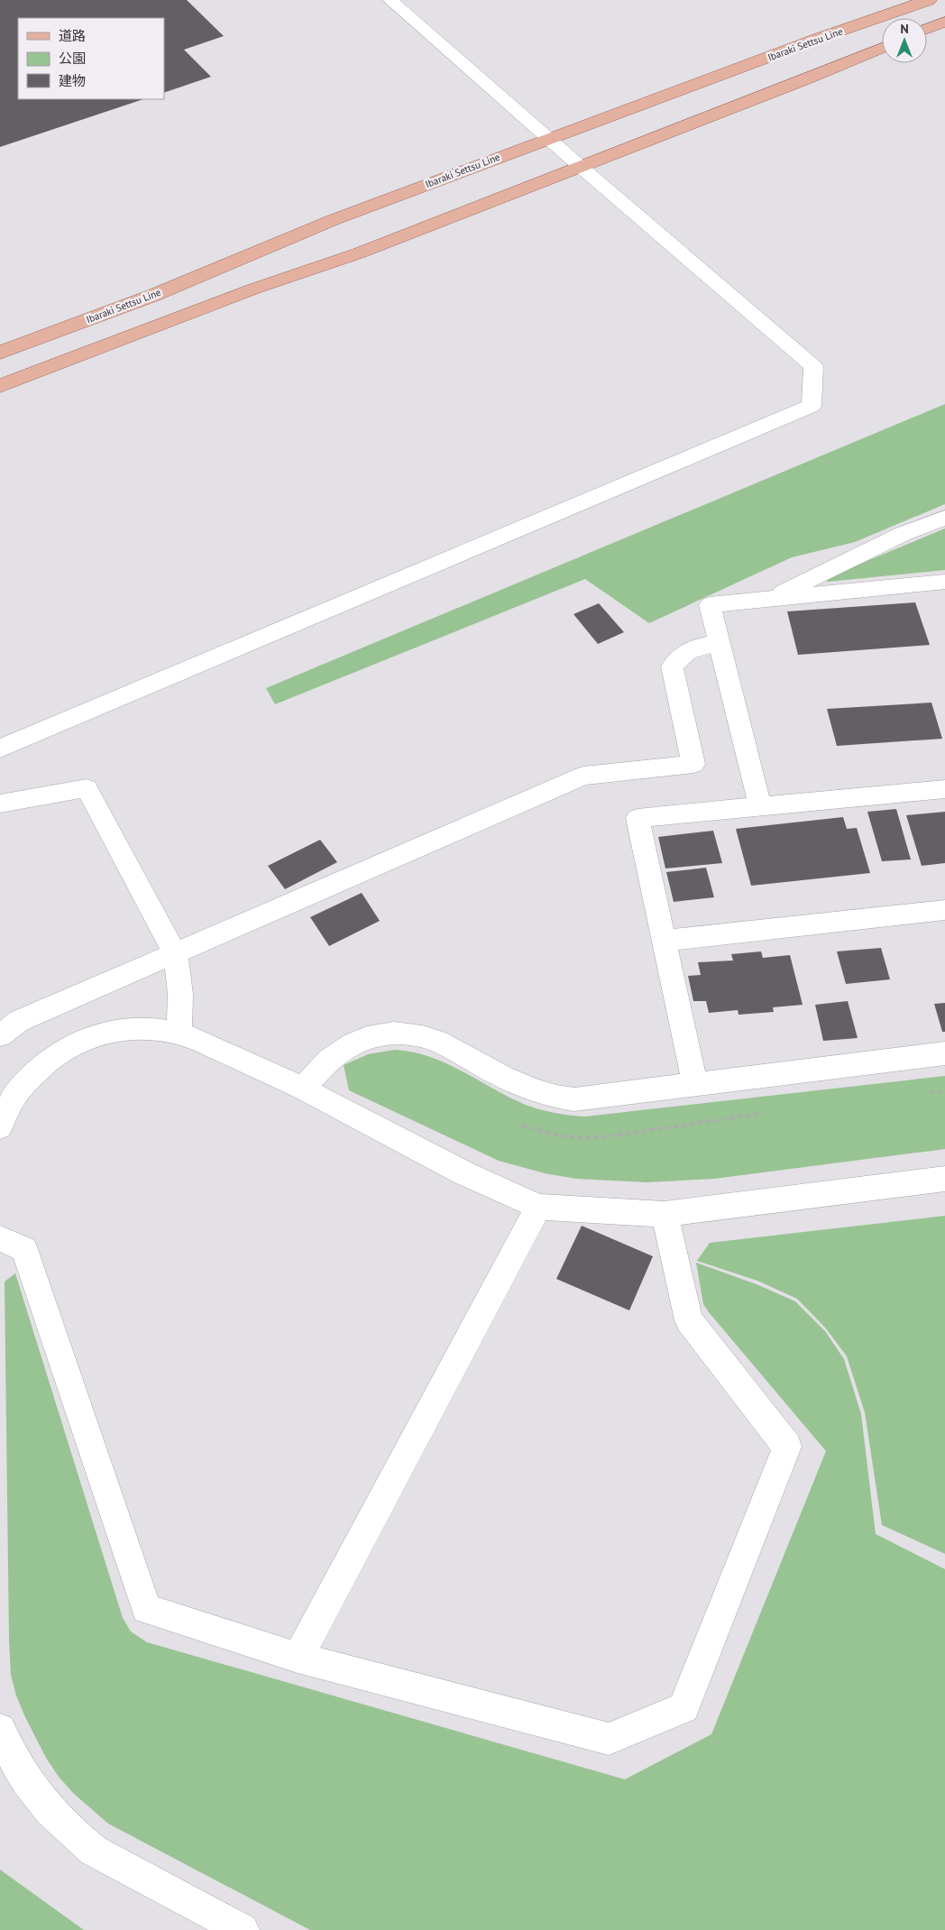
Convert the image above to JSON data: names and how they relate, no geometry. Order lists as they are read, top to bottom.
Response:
{
  "streets": {
    "main road": ["Ibaraki Settsu Line"]
  },
  "legend": ["道路", "公園", "建物"],
  "north": "top"
}
